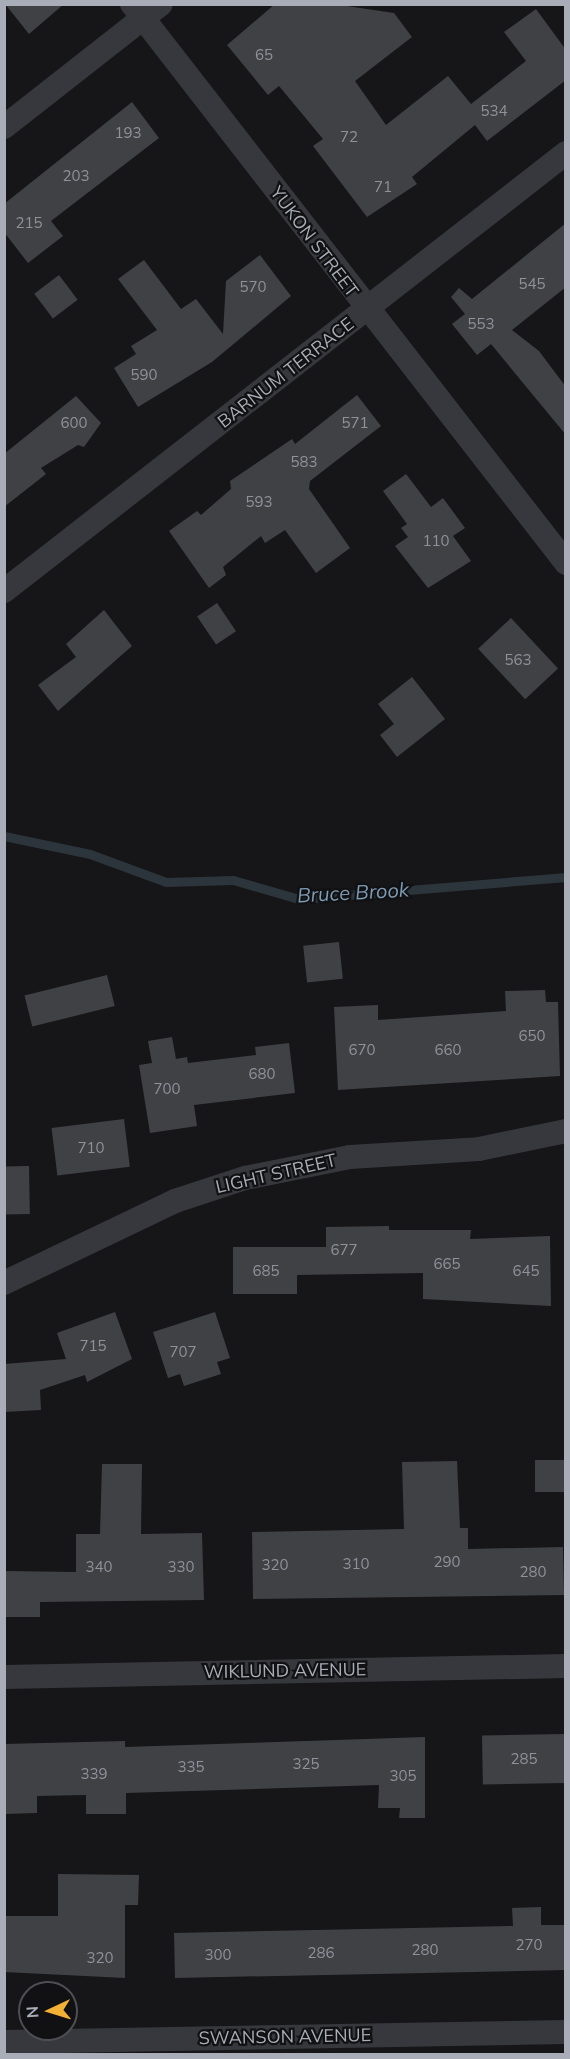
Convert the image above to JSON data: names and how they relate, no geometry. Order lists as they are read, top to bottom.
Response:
{
  "streets": {
    "street": [
      "YUKON STREET",
      "BARNUM TERRACE",
      "LIGHT STREET",
      "WIKLUND AVENUE",
      "SWANSON AVENUE"
    ]
  },
  "crossings": [
    ["YUKON STREET", "BARNUM TERRACE"]
  ],
  "water": ["Bruce Brook"],
  "house_numbers": [
    "65",
    "534",
    "193",
    "72",
    "203",
    "71",
    "215",
    "545",
    "570",
    "553",
    "590",
    "600",
    "571",
    "583",
    "593",
    "110",
    "563",
    "650",
    "670",
    "660",
    "680",
    "700",
    "710",
    "677",
    "665",
    "685",
    "645",
    "715",
    "707",
    "290",
    "310",
    "320",
    "340",
    "330",
    "280",
    "285",
    "325",
    "335",
    "339",
    "305",
    "270",
    "280",
    "286",
    "300",
    "320"
  ],
  "north": "left"
}
